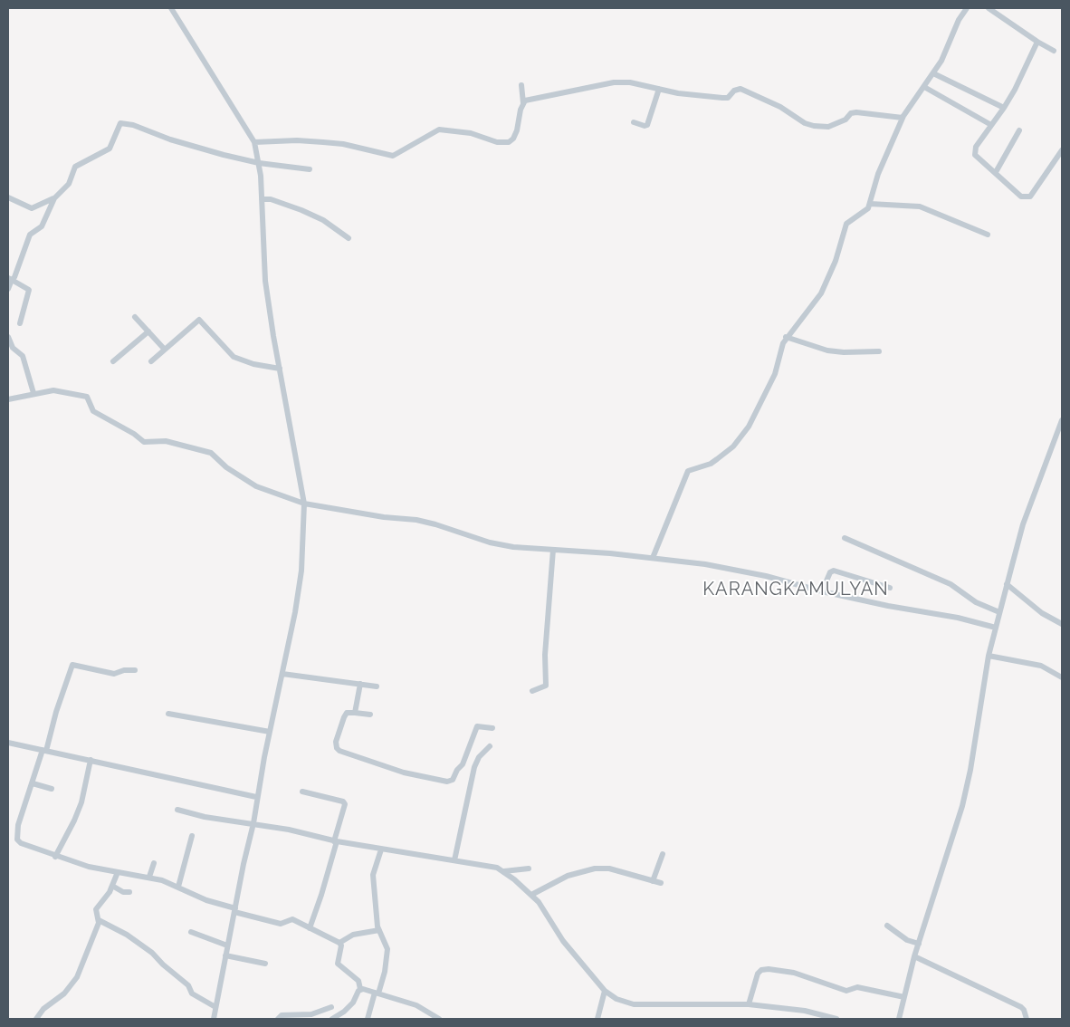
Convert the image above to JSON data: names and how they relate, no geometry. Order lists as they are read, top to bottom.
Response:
{
  "districts": ["KARANGKAMULYAN"]
}
